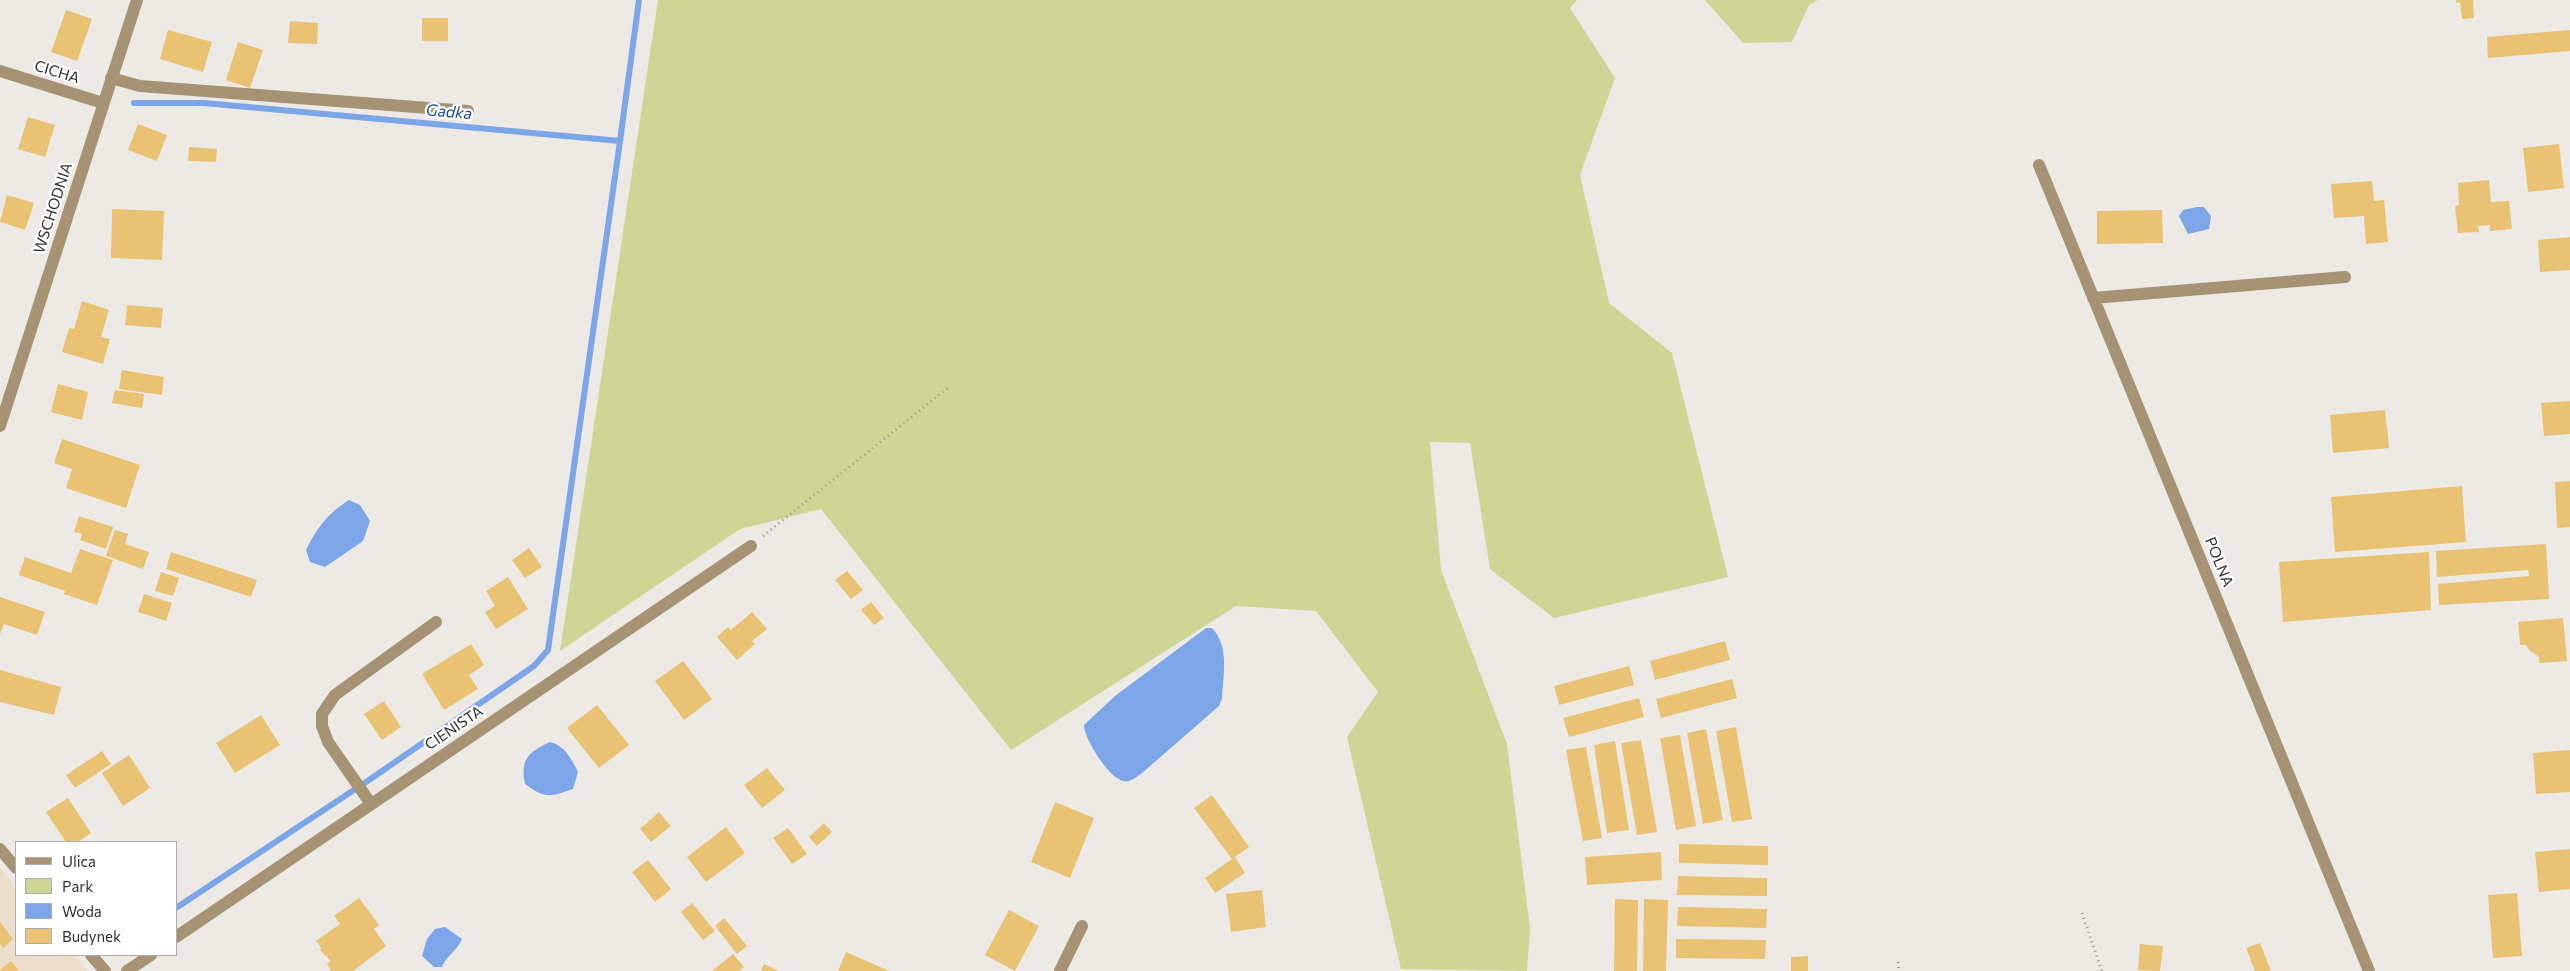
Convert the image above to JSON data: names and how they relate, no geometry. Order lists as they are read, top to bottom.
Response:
{
  "streets": {
    "street": [
      "CICHA",
      "WSCHODNIA",
      "POLNA",
      "CIENISTA"
    ]
  },
  "crossings": [
    ["CICHA", "WSCHODNIA"]
  ],
  "water": ["Gadka"],
  "legend": [
    "Ulica",
    "Park",
    "Woda",
    "Budynek"
  ]
}
